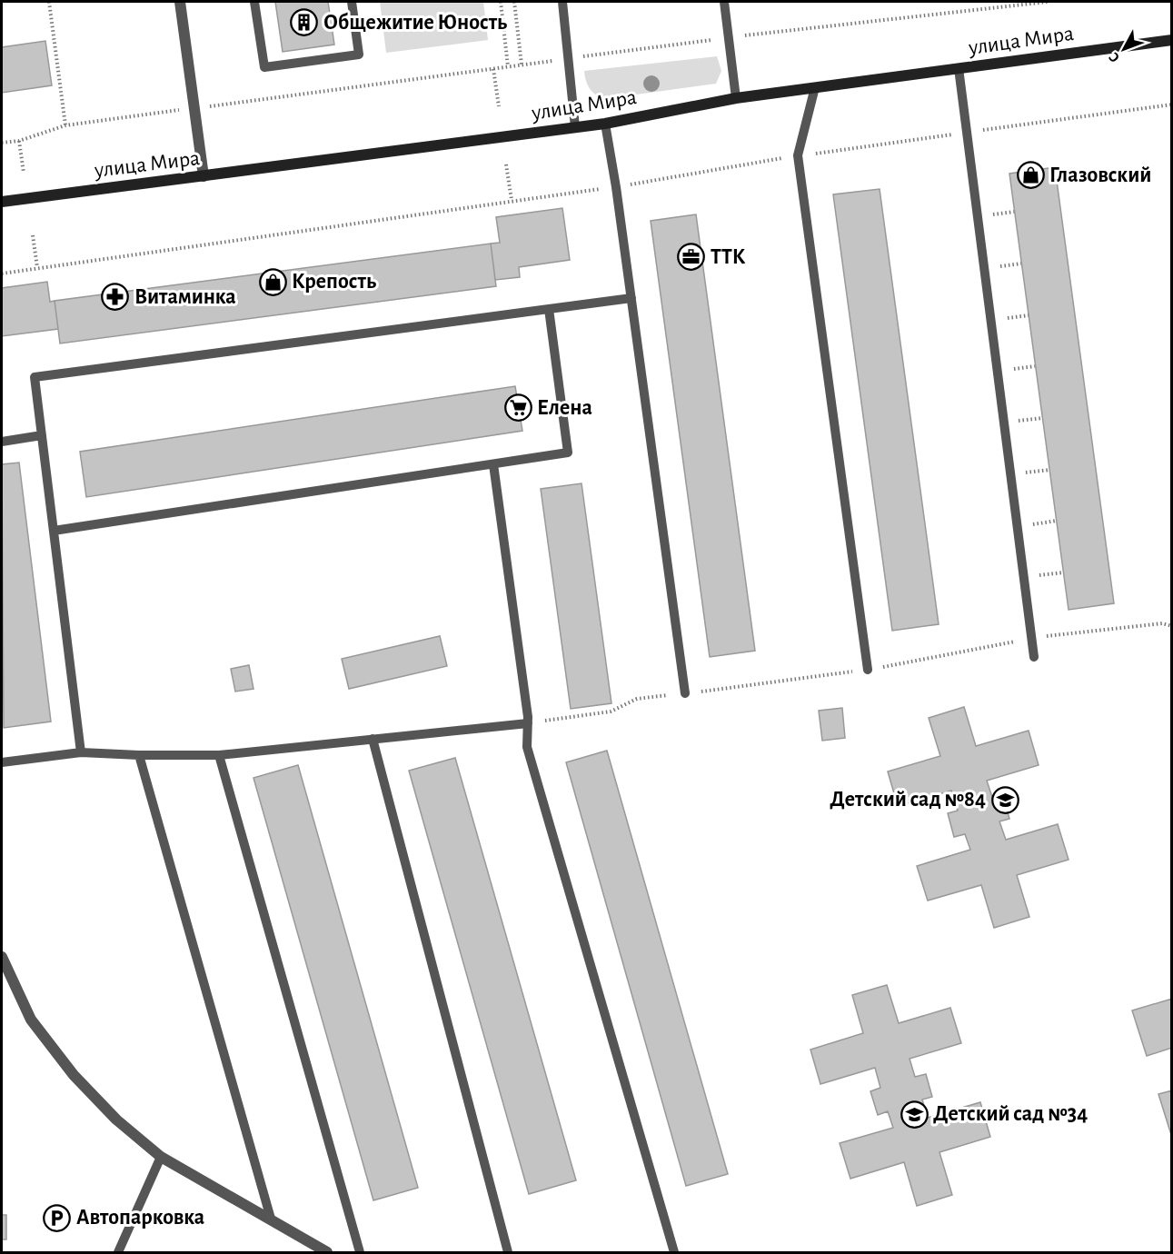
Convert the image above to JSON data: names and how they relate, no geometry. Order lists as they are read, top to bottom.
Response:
{
  "streets": {
    "main road": ["улица Мира"]
  },
  "places": {
    "building": ["Общежитие Юность"],
    "shop": ["Глазовский", "Крепость"],
    "office": ["ТТК"],
    "pharmacy": ["Витаминка"],
    "supermarket": ["Елена"],
    "school or university": ["Детский сад №84", "Детский сад №34"],
    "parking": ["Автопарковка"]
  },
  "north": "bottom left"
}
